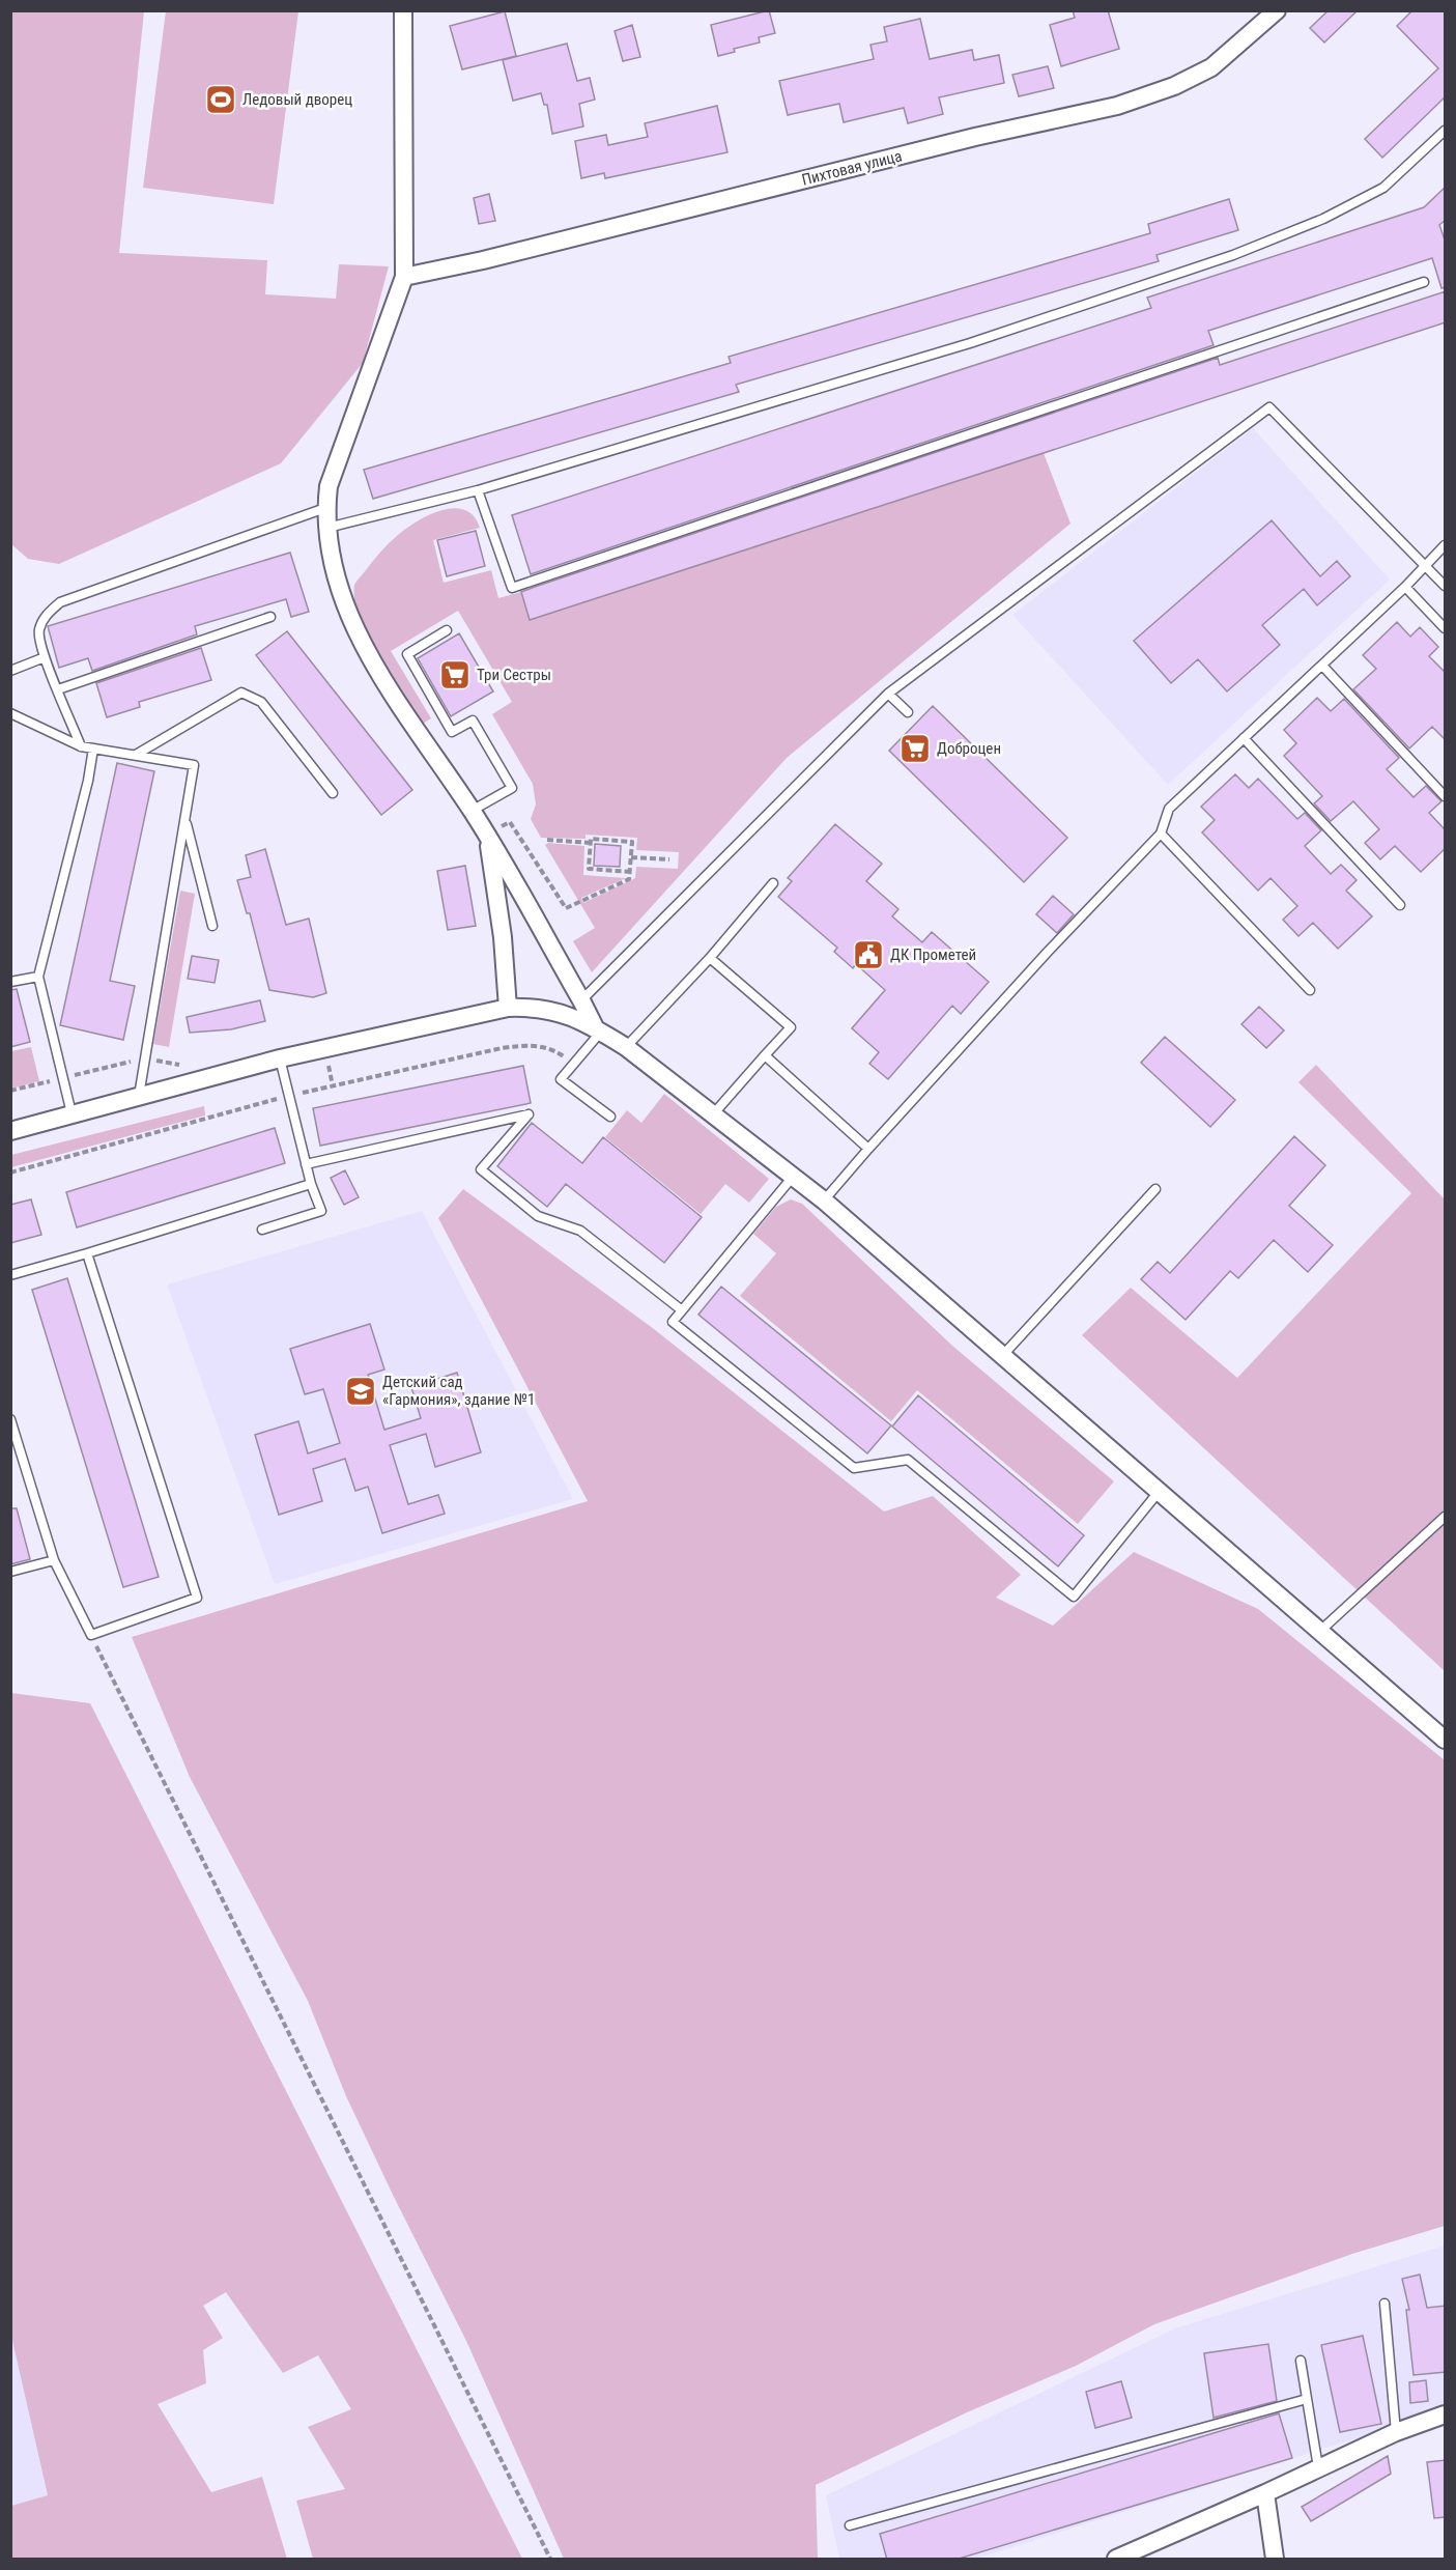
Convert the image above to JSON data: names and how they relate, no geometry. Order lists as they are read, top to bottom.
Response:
{
  "streets": {
    "street": ["Пихтовая улица"]
  },
  "places": {
    "sports": ["Ледовый дворец"],
    "supermarket": ["Три Сестры", "Доброцен"],
    "public building": ["ДК Прометей"],
    "school or university": ["Детский сад «Гармония», здание №1"]
  }
}
